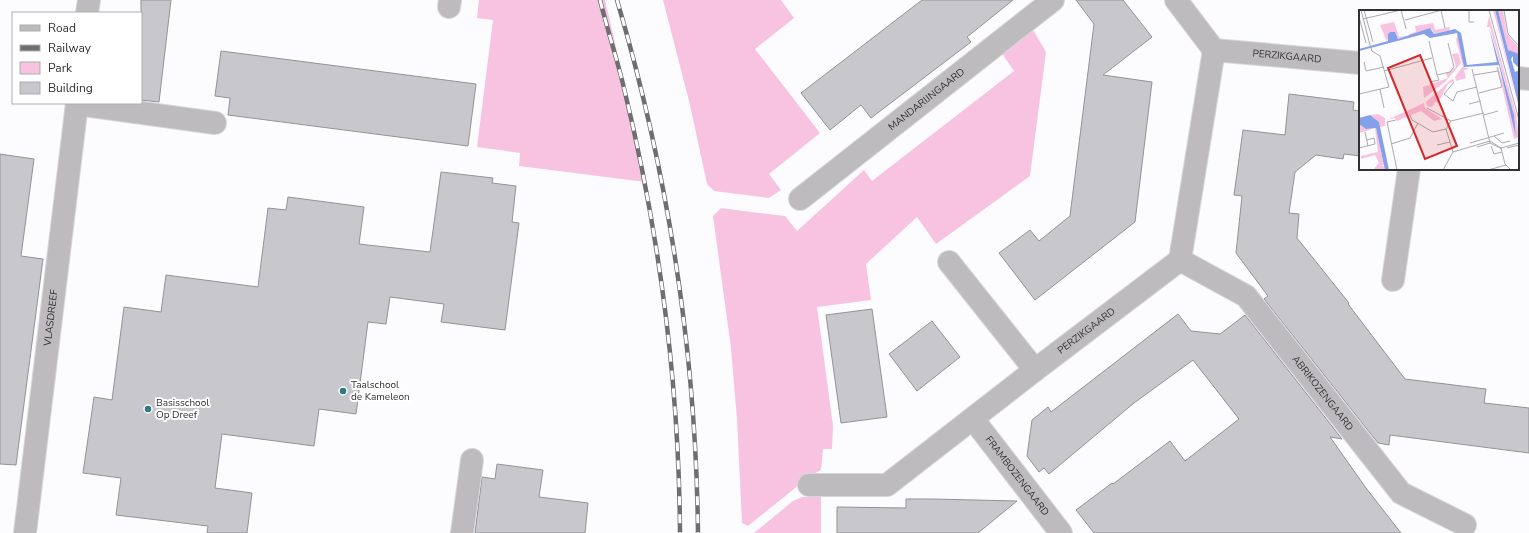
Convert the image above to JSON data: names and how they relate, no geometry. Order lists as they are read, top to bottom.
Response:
{
  "streets": {
    "street": [
      "PERZIKGAARD",
      "MANDARIJNGAARD",
      "VLASDREEF",
      "ABRIKOZENGAARD",
      "FRAMBOZENGAARD"
    ]
  },
  "crossings": [
    ["PERZIKGAARD", "ABRIKOZENGAARD"],
    ["PERZIKGAARD", "FRAMBOZENGAARD"]
  ],
  "places": ["Taalschool de Kameleon", "Basisschool Op Dreef"],
  "legend": [
    "Road",
    "Railway",
    "Park",
    "Building"
  ]
}
